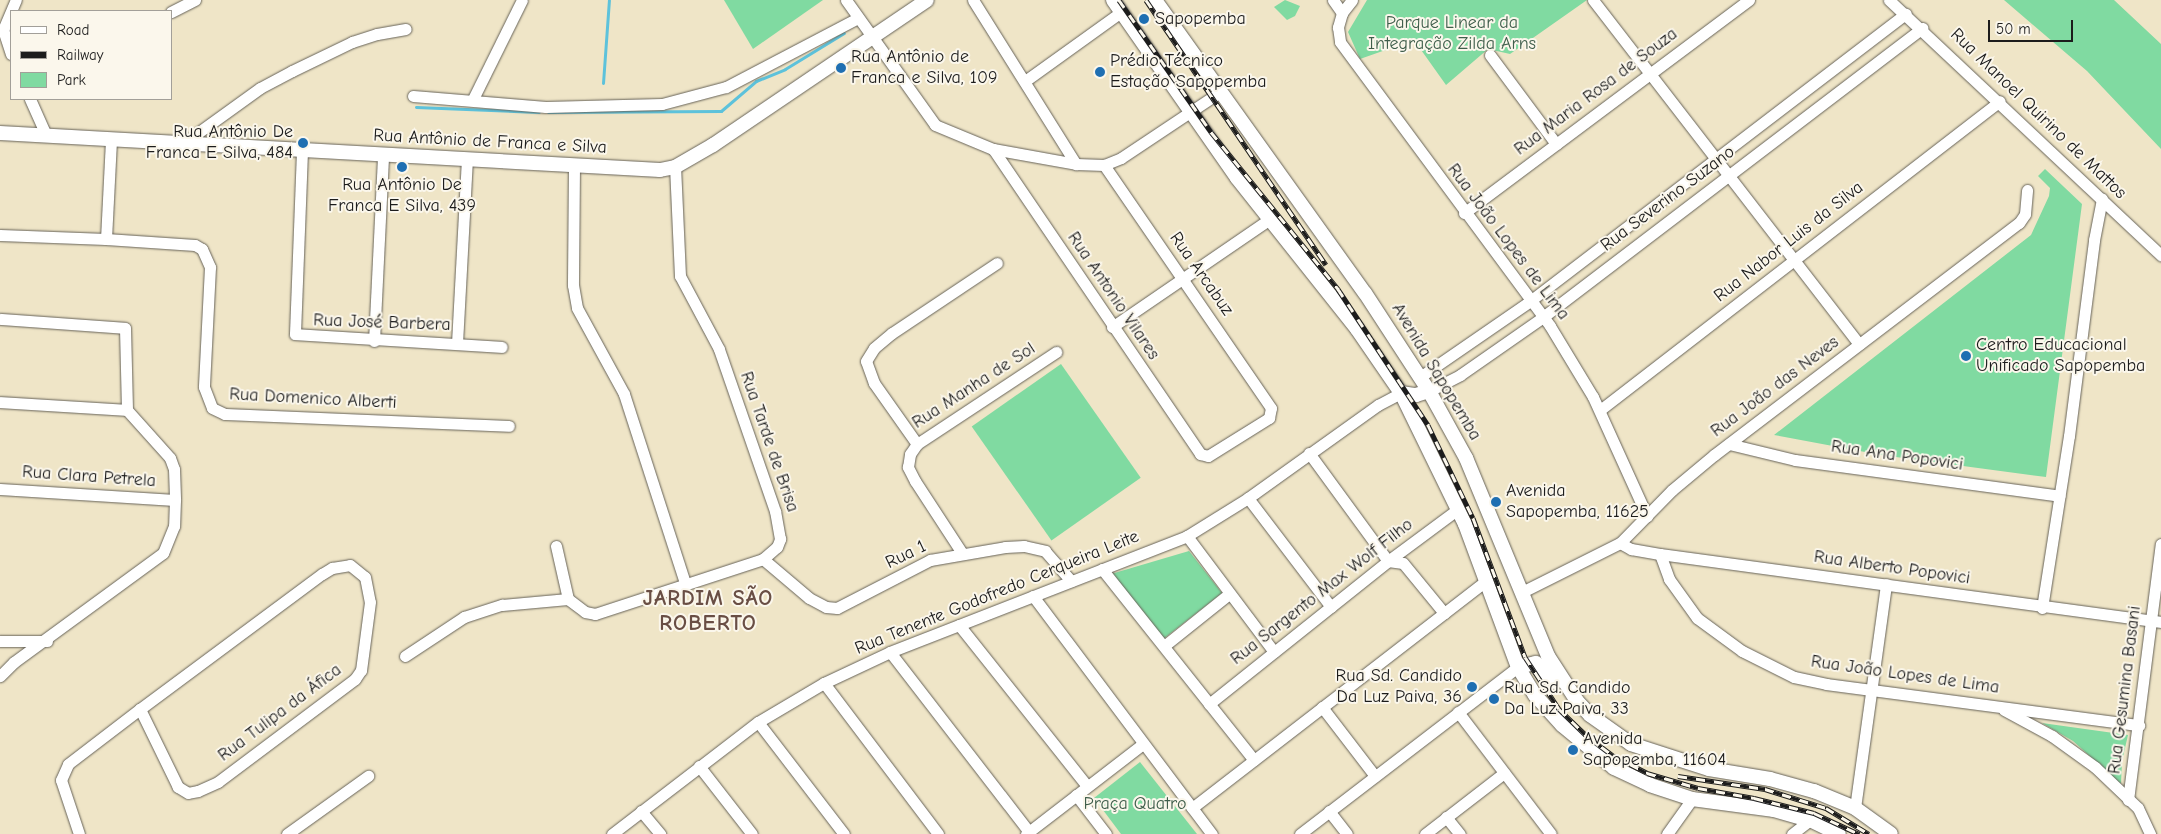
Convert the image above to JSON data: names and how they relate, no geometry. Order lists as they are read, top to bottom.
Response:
{
  "streets": {
    "main road": ["Rua Antônio de Franca e Silva", "Avenida Sapopemba"],
    "street": [
      "Rua Maria Rosa de Souza",
      "Rua Manoel Quirino de Mattos",
      "Rua Severino Suzano",
      "Rua João Lopes de Lima",
      "Rua Nabor Luis da Silva",
      "Rua Arcabuz",
      "Rua Antonio Vilares",
      "Rua José Barbera",
      "Rua Manha de Sol",
      "Rua João das Neves",
      "Rua Domenico Alberti",
      "Rua Tarde de Brisa",
      "Rua Ana Popovici",
      "Rua Clara Petrela",
      "Rua 1",
      "Rua Alberto Popovici",
      "Rua Sargento Max Wolf Filho",
      "Rua Tenente Godofredo Cerqueira Leite",
      "Rua Gesumina Basani",
      "Rua Tulipa da Áfica"
    ]
  },
  "crossings": [
    ["Rua Maria Rosa de Souza", "Rua João Lopes de Lima"],
    ["Rua Manoel Quirino de Mattos", "Rua Severino Suzano"],
    ["Rua Manoel Quirino de Mattos", "Rua Nabor Luis da Silva"],
    ["Rua Antônio de Franca e Silva", "Rua José Barbera"],
    ["Rua Antônio de Franca e Silva", "Rua Tarde de Brisa"],
    ["Rua Severino Suzano", "Rua João Lopes de Lima"],
    ["Rua Severino Suzano", "Avenida Sapopemba"],
    ["Rua João Lopes de Lima", "Rua Nabor Luis da Silva"],
    ["Rua João Lopes de Lima", "Rua João das Neves"],
    ["Rua João Lopes de Lima", "Rua Alberto Popovici"],
    ["Rua João Lopes de Lima", "Rua Gesumina Basani"],
    ["Rua Arcabuz", "Rua Antonio Vilares"],
    ["Avenida Sapopemba", "Rua João das Neves"],
    ["Rua Manha de Sol", "Rua 1"],
    ["Rua João das Neves", "Rua Ana Popovici"],
    ["Rua João das Neves", "Rua Alberto Popovici"],
    ["Rua Tarde de Brisa", "Rua 1"],
    ["Rua 1", "Rua Tenente Godofredo Cerqueira Leite"],
    ["Rua Alberto Popovici", "Rua Gesumina Basani"]
  ],
  "districts": ["JARDIM SÃO ROBERTO"],
  "parks": ["Parque Linear da Integração Zilda Arns", "Praça Quatro"],
  "places": [
    "Sapopemba",
    "Rua Antônio de Franca e Silva, 109",
    "Prédio Técnico Estação Sapopemba",
    "Rua Antônio De Franca E Silva, 484",
    "Rua Antônio De Franca E Silva, 439",
    "Centro Educacional Unificado Sapopemba",
    "Avenida Sapopemba, 11625",
    "Rua Sd. Candido Da Luz Paiva, 36",
    "Rua Sd. Candido Da Luz Paiva, 33",
    "Avenida Sapopemba, 11604"
  ],
  "legend": ["Road", "Railway", "Park"],
  "scale_bar": "50 m"
}
